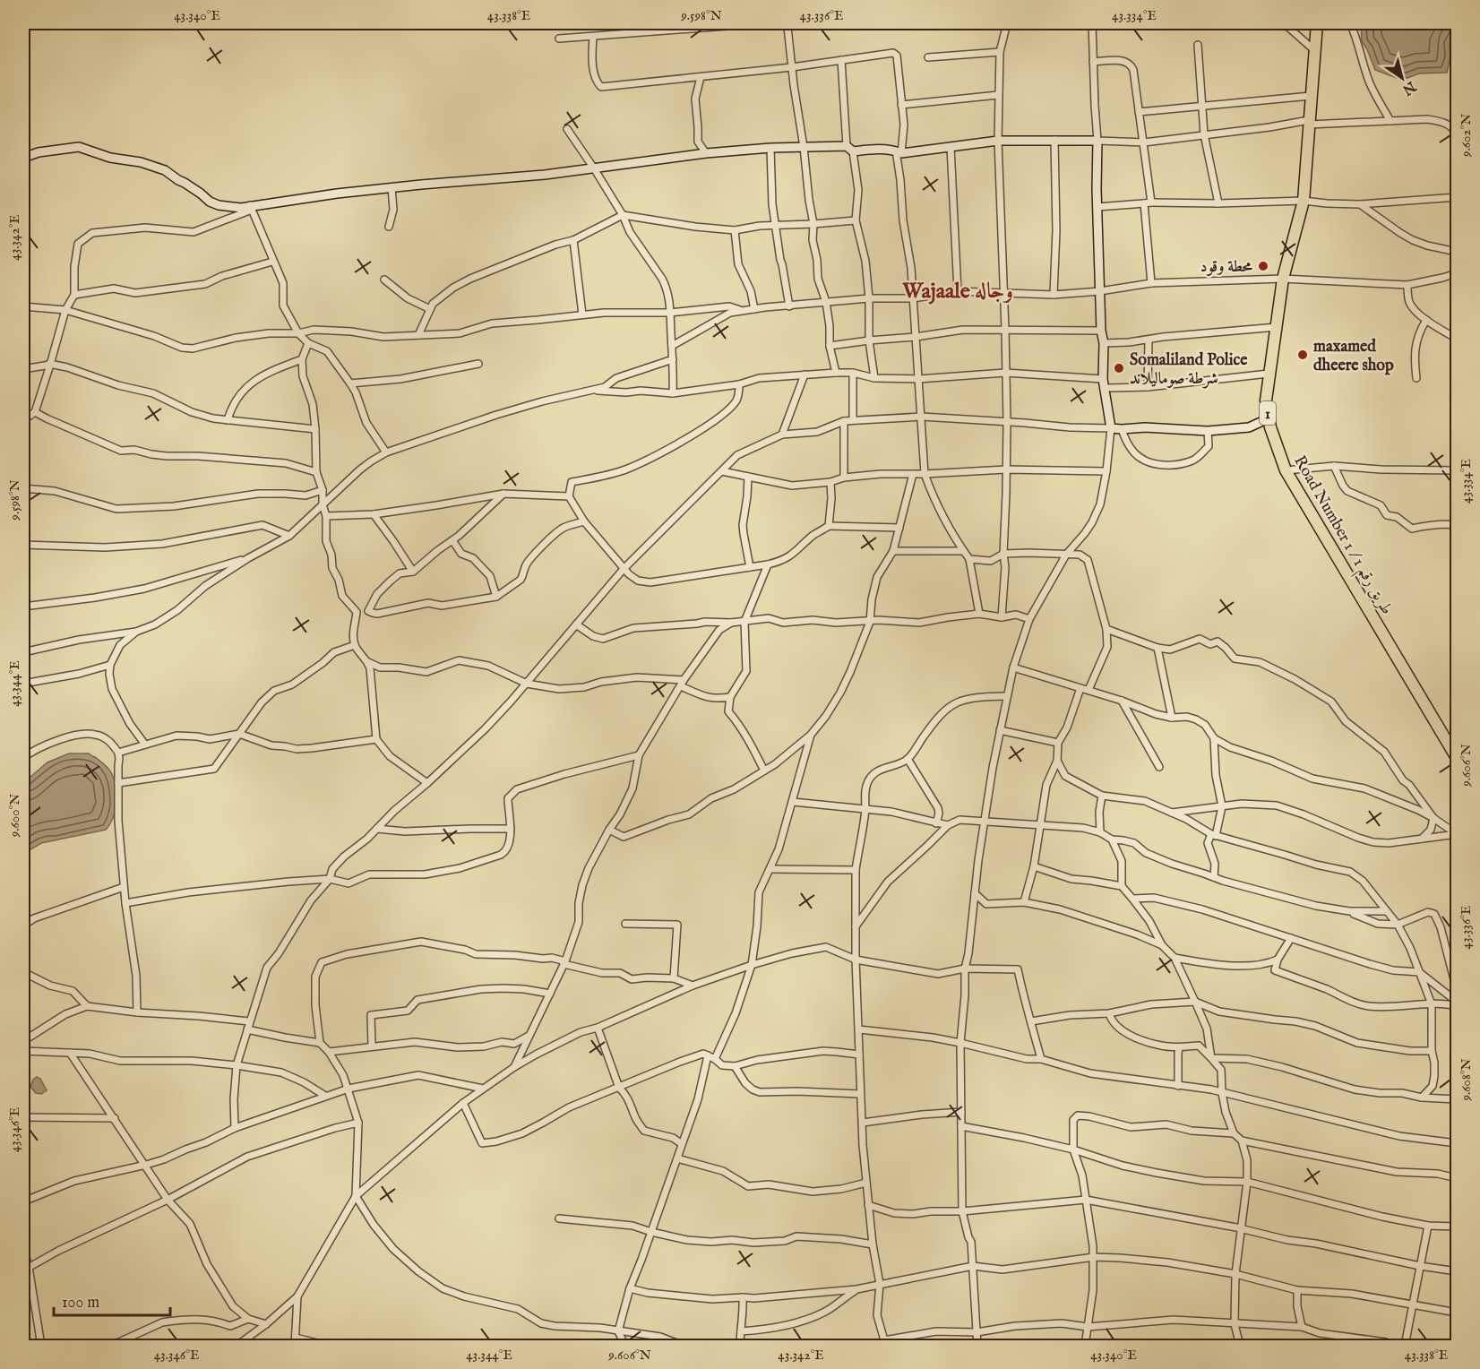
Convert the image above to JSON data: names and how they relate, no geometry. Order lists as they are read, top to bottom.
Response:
{
  "streets": {
    "highway": ["1", "Road Number 1 / طريق رقم 1"]
  },
  "districts": ["Wajaale وجاله"],
  "places": ["محطة وقود", "maxamed dheere shop", "Somaliland Police شرطة صوماليلاند"],
  "scale_bar": "100 m",
  "north": "bottom right",
  "coordinates": [
    "43.340°E",
    "43.338°E",
    "9.598°N",
    "43.336°E",
    "43.334°E",
    "9.602°N",
    "43.342°E",
    "43.344°E",
    "9.606°N",
    "9.600°N",
    "9.608°N",
    "43.346°E"
  ]
}
